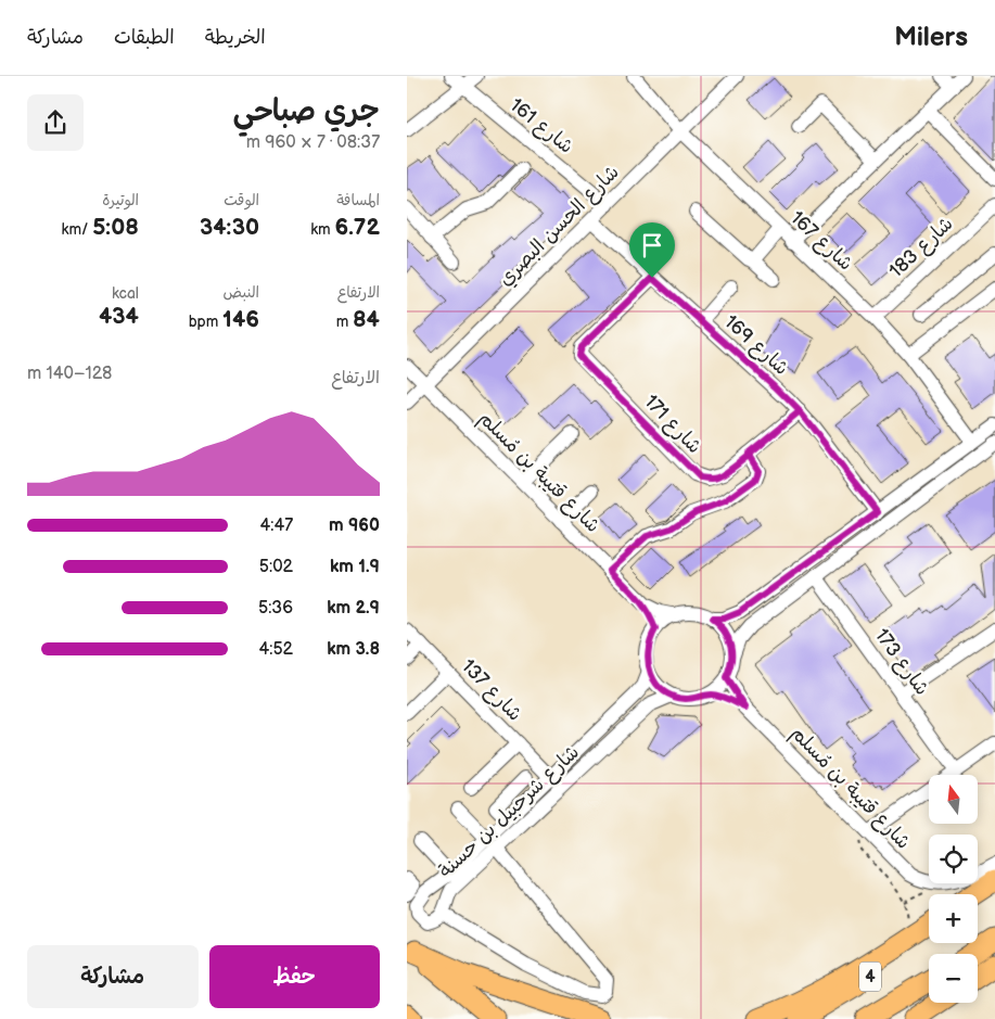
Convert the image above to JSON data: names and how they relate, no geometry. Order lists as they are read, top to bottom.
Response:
{
  "streets": {
    "highway": ["4"],
    "street": [
      "شارع 161",
      "شارع الحسن البصري",
      "شارع 167",
      "شارع 183",
      "شارع 169",
      "شارع 171",
      "شارع قتيبة بن مُسلم",
      "شارع 173",
      "شارع 137",
      "شارع شرحبيل بن حسنة"
    ]
  },
  "crossings": [
    ["شارع 161", "شارع الحسن البصري"],
    ["شارع الحسن البصري", "شارع 167"],
    ["شارع الحسن البصري", "شارع 169"],
    ["شارع الحسن البصري", "شارع قتيبة بن مُسلم"],
    ["شارع 167", "شارع 183"],
    ["شارع 169", "شارع 171"],
    ["شارع قتيبة بن مُسلم", "شارع شرحبيل بن حسنة"],
    ["شارع 137", "شارع شرحبيل بن حسنة"]
  ],
  "north": "top",
  "page": {
    "header": "Milers",
    "nav": ["الخريطة", "الطبقات", "مشاركة"],
    "heading": ["جري صباحي", "08:37 · 7 × 960 m"],
    "stats": [
      ["المسافة", "6.72 km"],
      ["الوقت", "34:30"],
      ["الوتيرة", "5:08 /km"],
      ["الارتفاع", "84 m"],
      ["النبض", "146 bpm"],
      ["kcal", "434"]
    ],
    "chart": ["الارتفاع", "128–140 m"],
    "list": [
      {
        "name": "960 m",
        "note": "4:47"
      },
      {
        "name": "1.9 km",
        "note": "5:02"
      },
      {
        "name": "2.9 km",
        "note": "5:36"
      },
      {
        "name": "3.8 km",
        "note": "4:52"
      }
    ],
    "map_buttons": ["+", "−"],
    "buttons": ["حفظ", "مشاركة"]
  }
}
